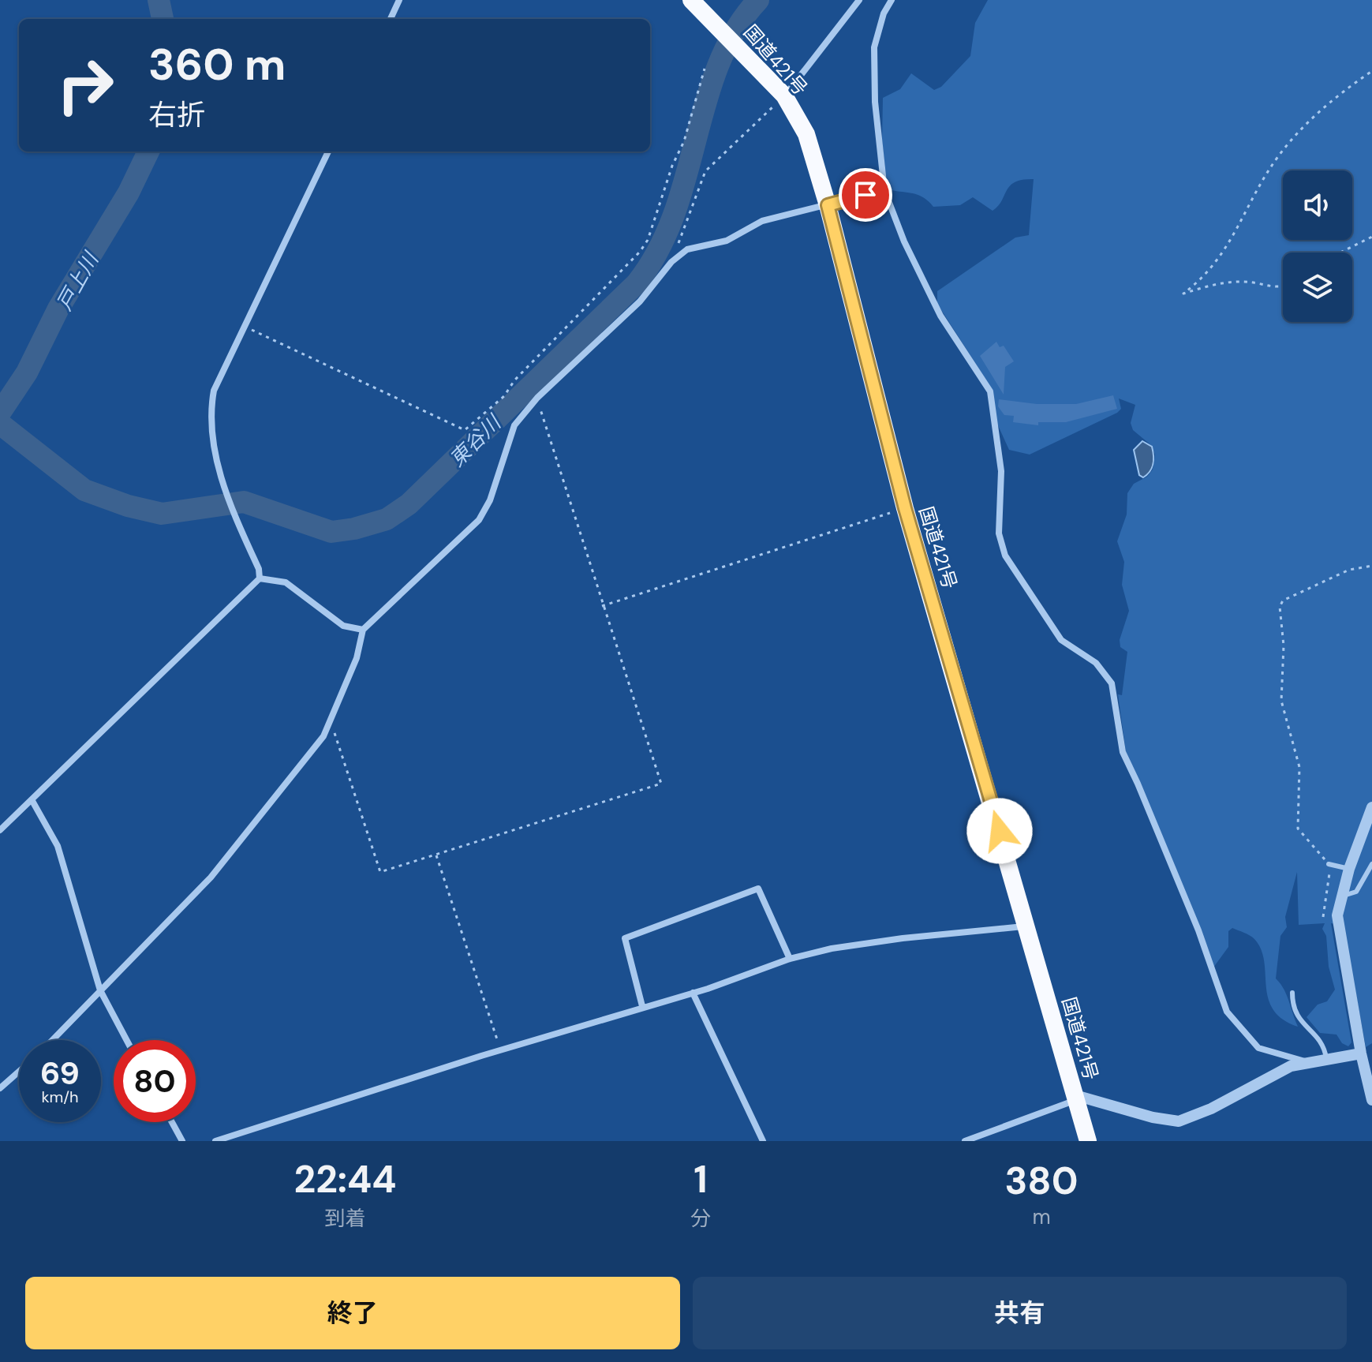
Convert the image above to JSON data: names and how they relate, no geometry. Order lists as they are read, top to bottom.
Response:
{
  "streets": {
    "highway": ["国道421号"]
  },
  "water": ["戸上川", "東谷川"],
  "page": {
    "turn": ["360 m", "右折"],
    "speed": "69 km/h",
    "limit": "80",
    "eta": [
      "22:44",
      "到着",
      "1",
      "分",
      "380",
      "m"
    ],
    "buttons": ["終了", "共有"]
  }
}
